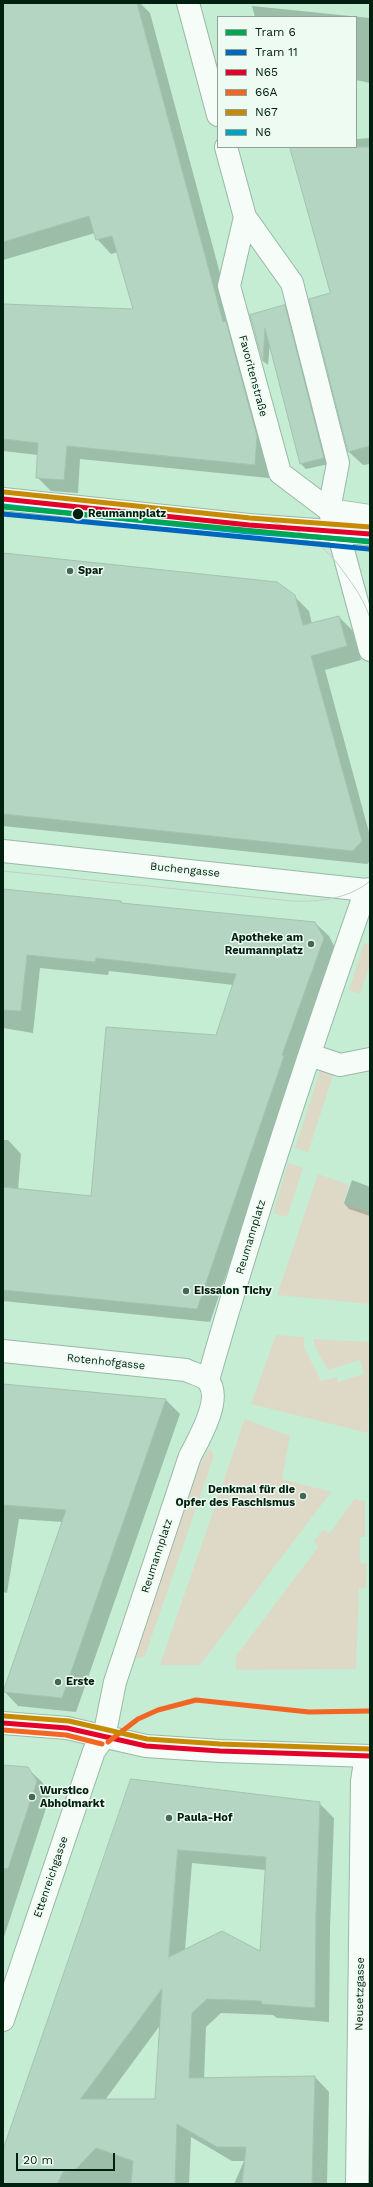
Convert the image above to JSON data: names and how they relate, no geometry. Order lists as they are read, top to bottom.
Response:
{
  "streets": {
    "street": [
      "Favoritenstraße",
      "Buchengasse",
      "Reumannplatz",
      "Rotenhofgasse",
      "Ettenreichgasse",
      "Neusetzgasse"
    ]
  },
  "crossings": [
    ["Buchengasse", "Reumannplatz"],
    ["Reumannplatz", "Rotenhofgasse"],
    ["Reumannplatz", "Ettenreichgasse"]
  ],
  "places": [
    "Reumannplatz",
    "Spar",
    "Apotheke am Reumannplatz",
    "Eissalon Tichy",
    "Denkmal für die Opfer des Faschismus",
    "Erste",
    "Wurstico Abholmarkt",
    "Paula-Hof"
  ],
  "lines": [
    "transit line N67",
    "transit line N65",
    "transit line N6",
    "tram line 6",
    "tram line 11",
    "transit line 66A"
  ],
  "legend": [
    "Tram 6",
    "Tram 11",
    "N65",
    "66A",
    "N67",
    "N6"
  ],
  "scale_bar": "20 m"
}
